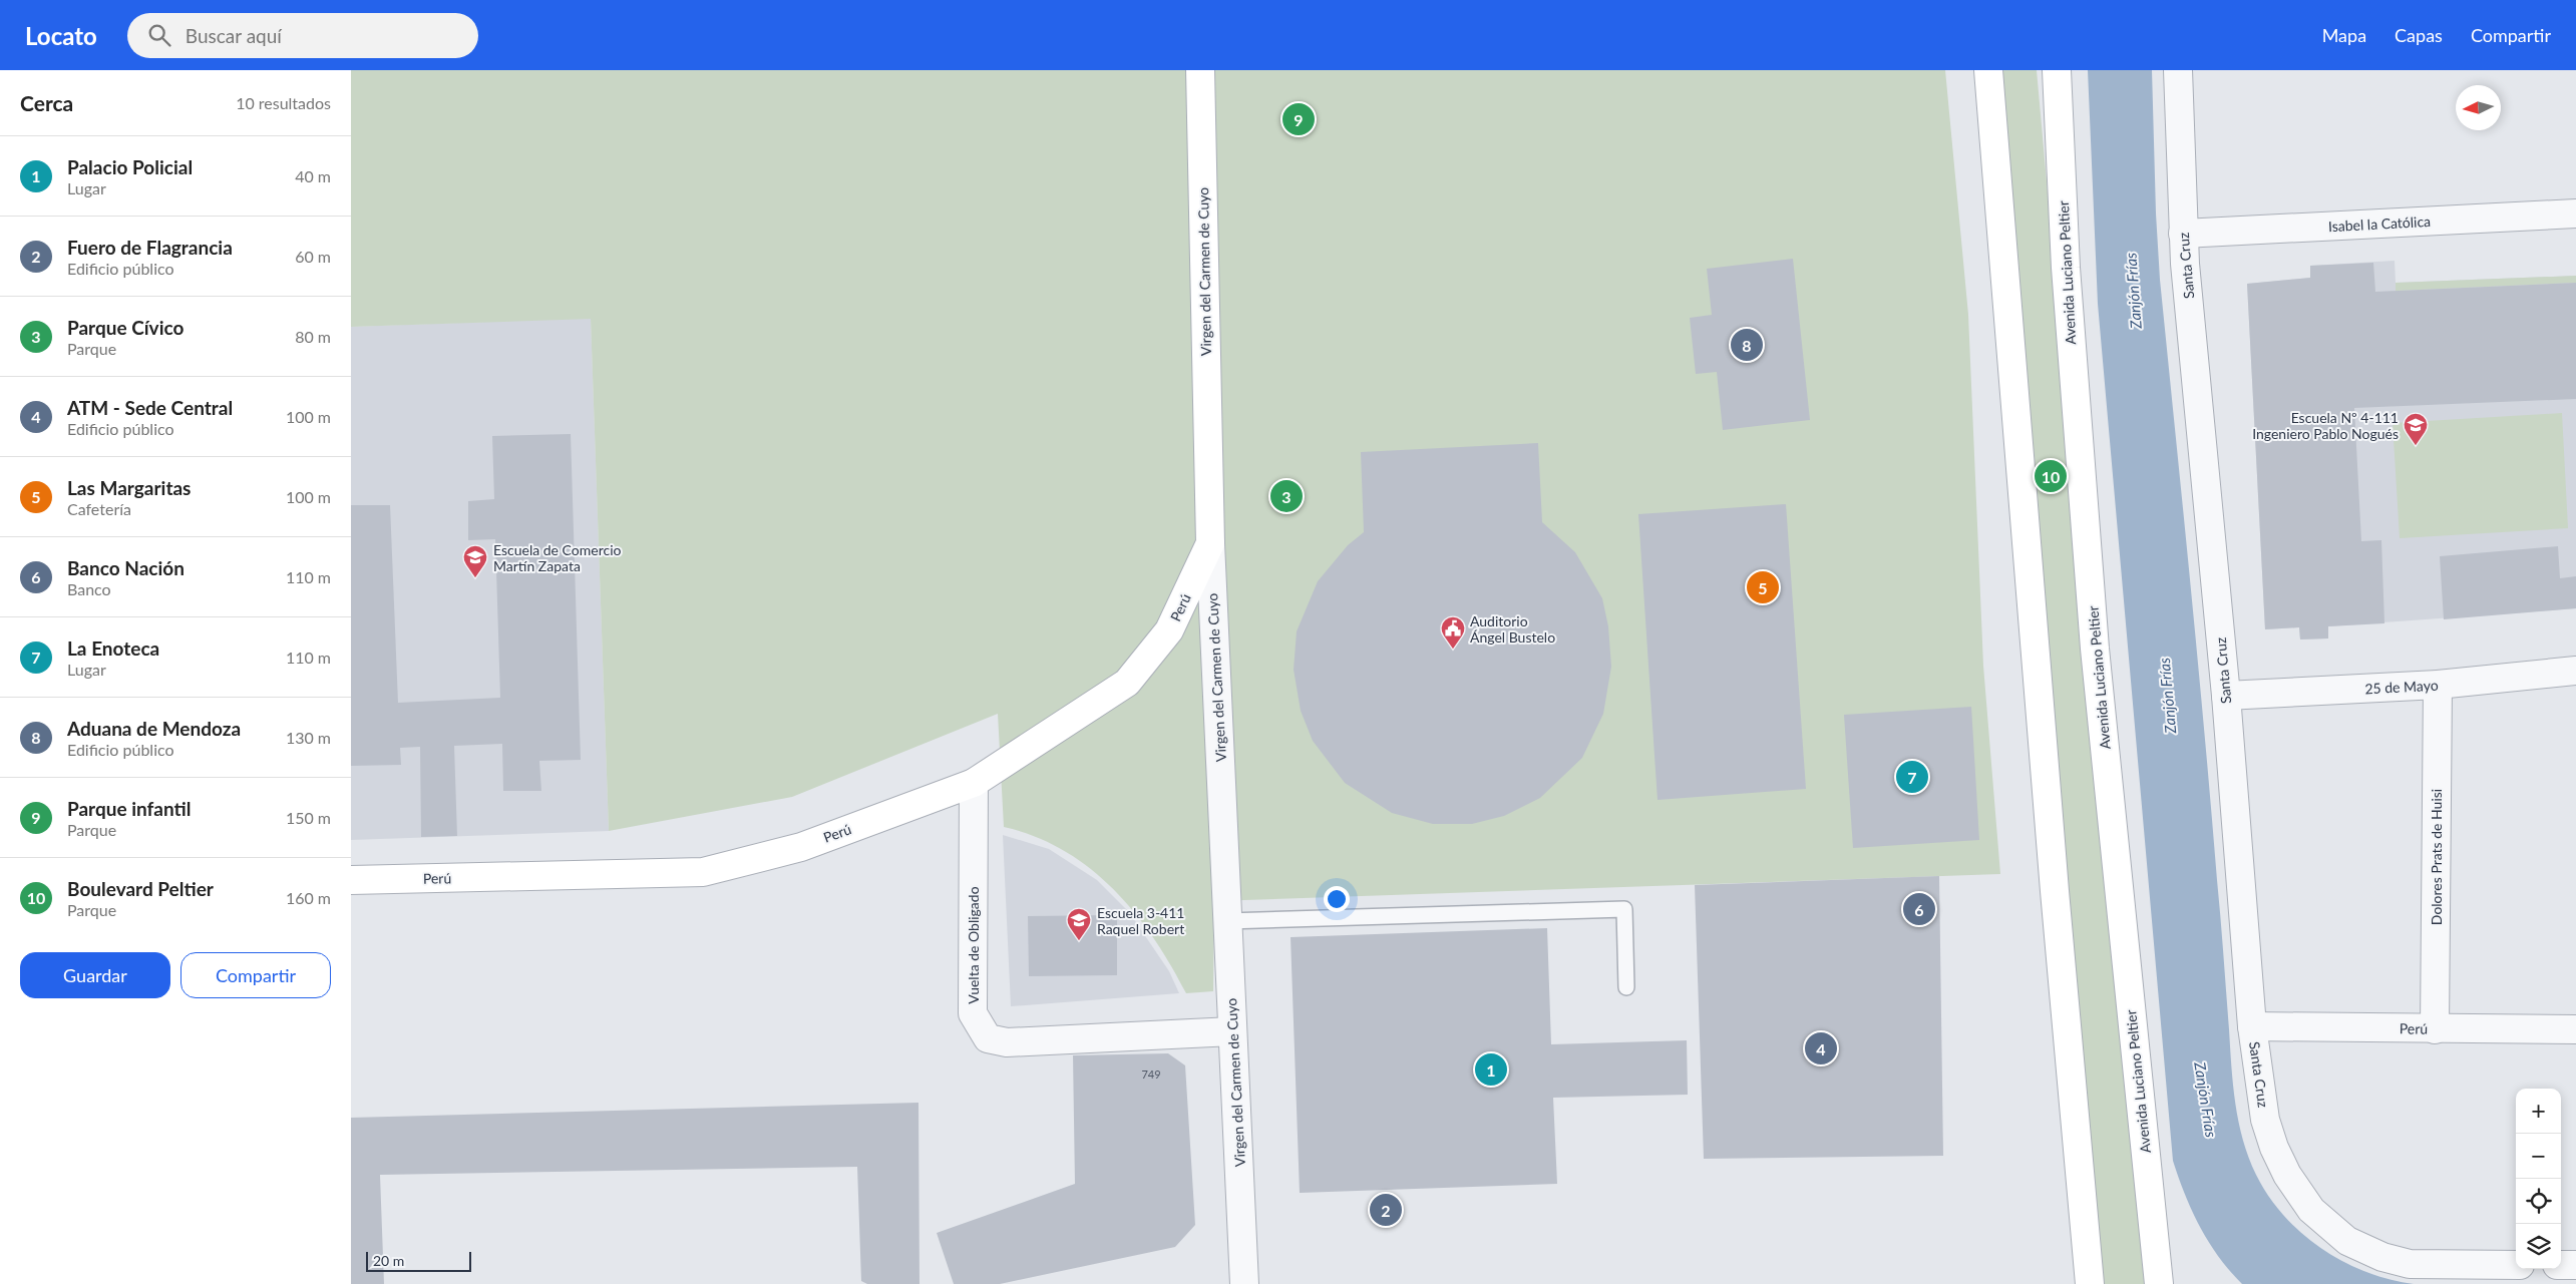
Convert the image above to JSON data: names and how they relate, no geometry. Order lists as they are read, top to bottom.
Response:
{
  "streets": {
    "main road": ["Virgen del Carmen de Cuyo", "Avenida Luciano Peltier", "Perú"],
    "street": [
      "Isabel la Católica",
      "Santa Cruz",
      "25 de Mayo",
      "Dolores Prats de Huisi",
      "Vuelta de Obligado"
    ]
  },
  "crossings": [
    ["Isabel la Católica", "Santa Cruz"],
    ["Santa Cruz", "Perú"],
    ["Santa Cruz", "25 de Mayo"],
    ["Virgen del Carmen de Cuyo", "Perú"],
    ["Virgen del Carmen de Cuyo", "Vuelta de Obligado"],
    ["Perú", "Dolores Prats de Huisi"],
    ["Perú", "Vuelta de Obligado"],
    ["25 de Mayo", "Dolores Prats de Huisi"]
  ],
  "water": ["Zanjón Frías"],
  "places": {
    "school or university": ["Escuela Nº 4-111 Ingeniero Pablo Nogués", "Escuela de Comercio Martín Zapata", "Escuela 3-411 Raquel Robert"],
    "public building": ["Auditorio Ángel Bustelo"]
  },
  "house_numbers": ["749"],
  "scale_bar": "20 m",
  "north": "left",
  "page": {
    "header": "Locato",
    "search": "Buscar aquí",
    "nav": ["Mapa", "Capas", "Compartir"],
    "heading": ["Cerca", "10 resultados"],
    "pins": [
      "9",
      "8",
      "10",
      "3",
      "5",
      "7",
      "6",
      "4",
      "1",
      "2"
    ],
    "list": [
      {
        "mark": "1",
        "name": "Palacio Policial",
        "note": "Lugar",
        "value": "40 m"
      },
      {
        "mark": "2",
        "name": "Fuero de Flagrancia",
        "note": "Edificio público",
        "value": "60 m"
      },
      {
        "mark": "3",
        "name": "Parque Cívico",
        "note": "Parque",
        "value": "80 m"
      },
      {
        "mark": "4",
        "name": "ATM - Sede Central",
        "note": "Edificio público",
        "value": "100 m"
      },
      {
        "mark": "5",
        "name": "Las Margaritas",
        "note": "Cafetería",
        "value": "100 m"
      },
      {
        "mark": "6",
        "name": "Banco Nación",
        "note": "Banco",
        "value": "110 m"
      },
      {
        "mark": "7",
        "name": "La Enoteca",
        "note": "Lugar",
        "value": "110 m"
      },
      {
        "mark": "8",
        "name": "Aduana de Mendoza",
        "note": "Edificio público",
        "value": "130 m"
      },
      {
        "mark": "9",
        "name": "Parque infantil",
        "note": "Parque",
        "value": "150 m"
      },
      {
        "mark": "10",
        "name": "Boulevard Peltier",
        "note": "Parque",
        "value": "160 m"
      }
    ],
    "buttons": ["Guardar", "Compartir"],
    "map_buttons": ["+", "−"],
    "scale": "20 m"
  }
}
